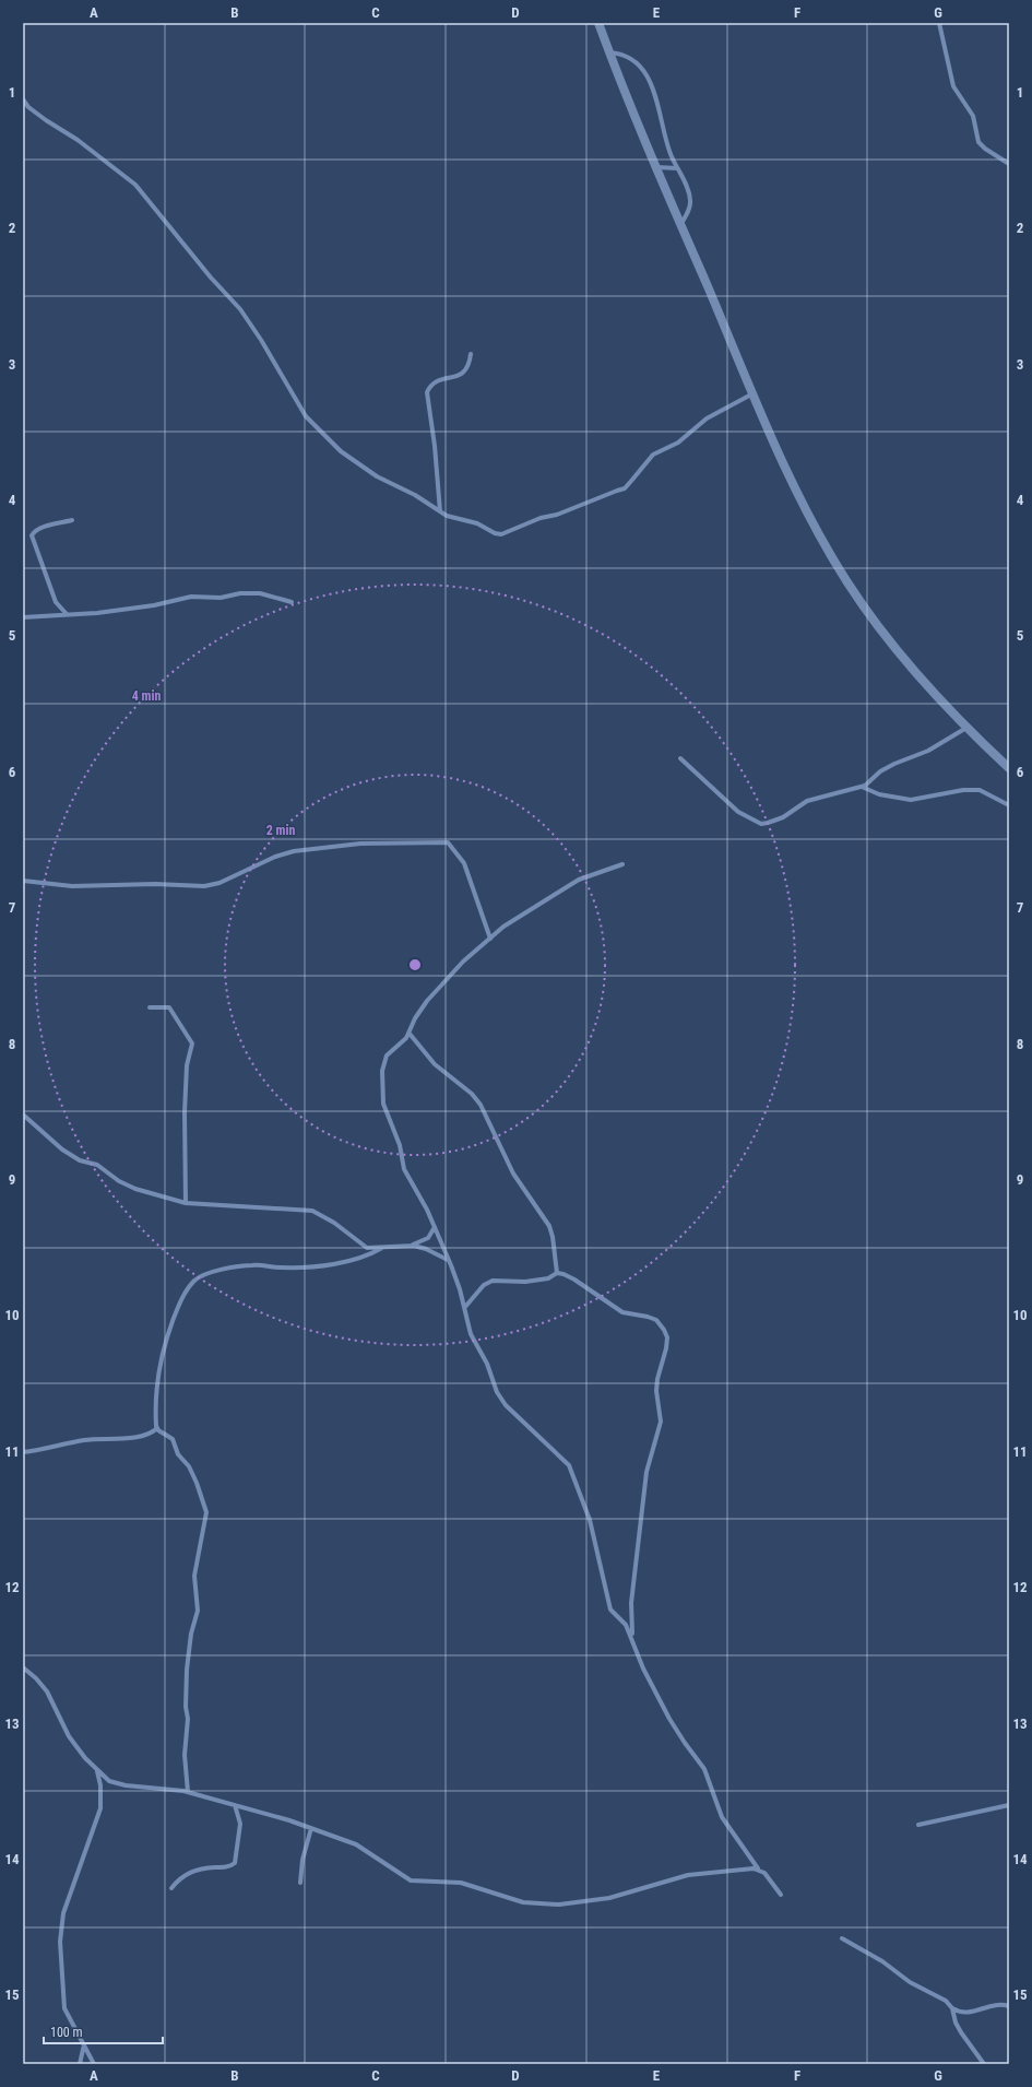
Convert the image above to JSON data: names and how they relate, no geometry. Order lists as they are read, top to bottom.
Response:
{
  "scale_bar": "100 m",
  "grid": {
    "columns": [
      "A",
      "B",
      "C",
      "D",
      "E",
      "F",
      "G"
    ],
    "rows": [
      "1",
      "2",
      "3",
      "4",
      "5",
      "6",
      "7",
      "8",
      "9",
      "10",
      "11",
      "12",
      "13",
      "14",
      "15"
    ]
  },
  "rings": ["4 min", "2 min"]
}
